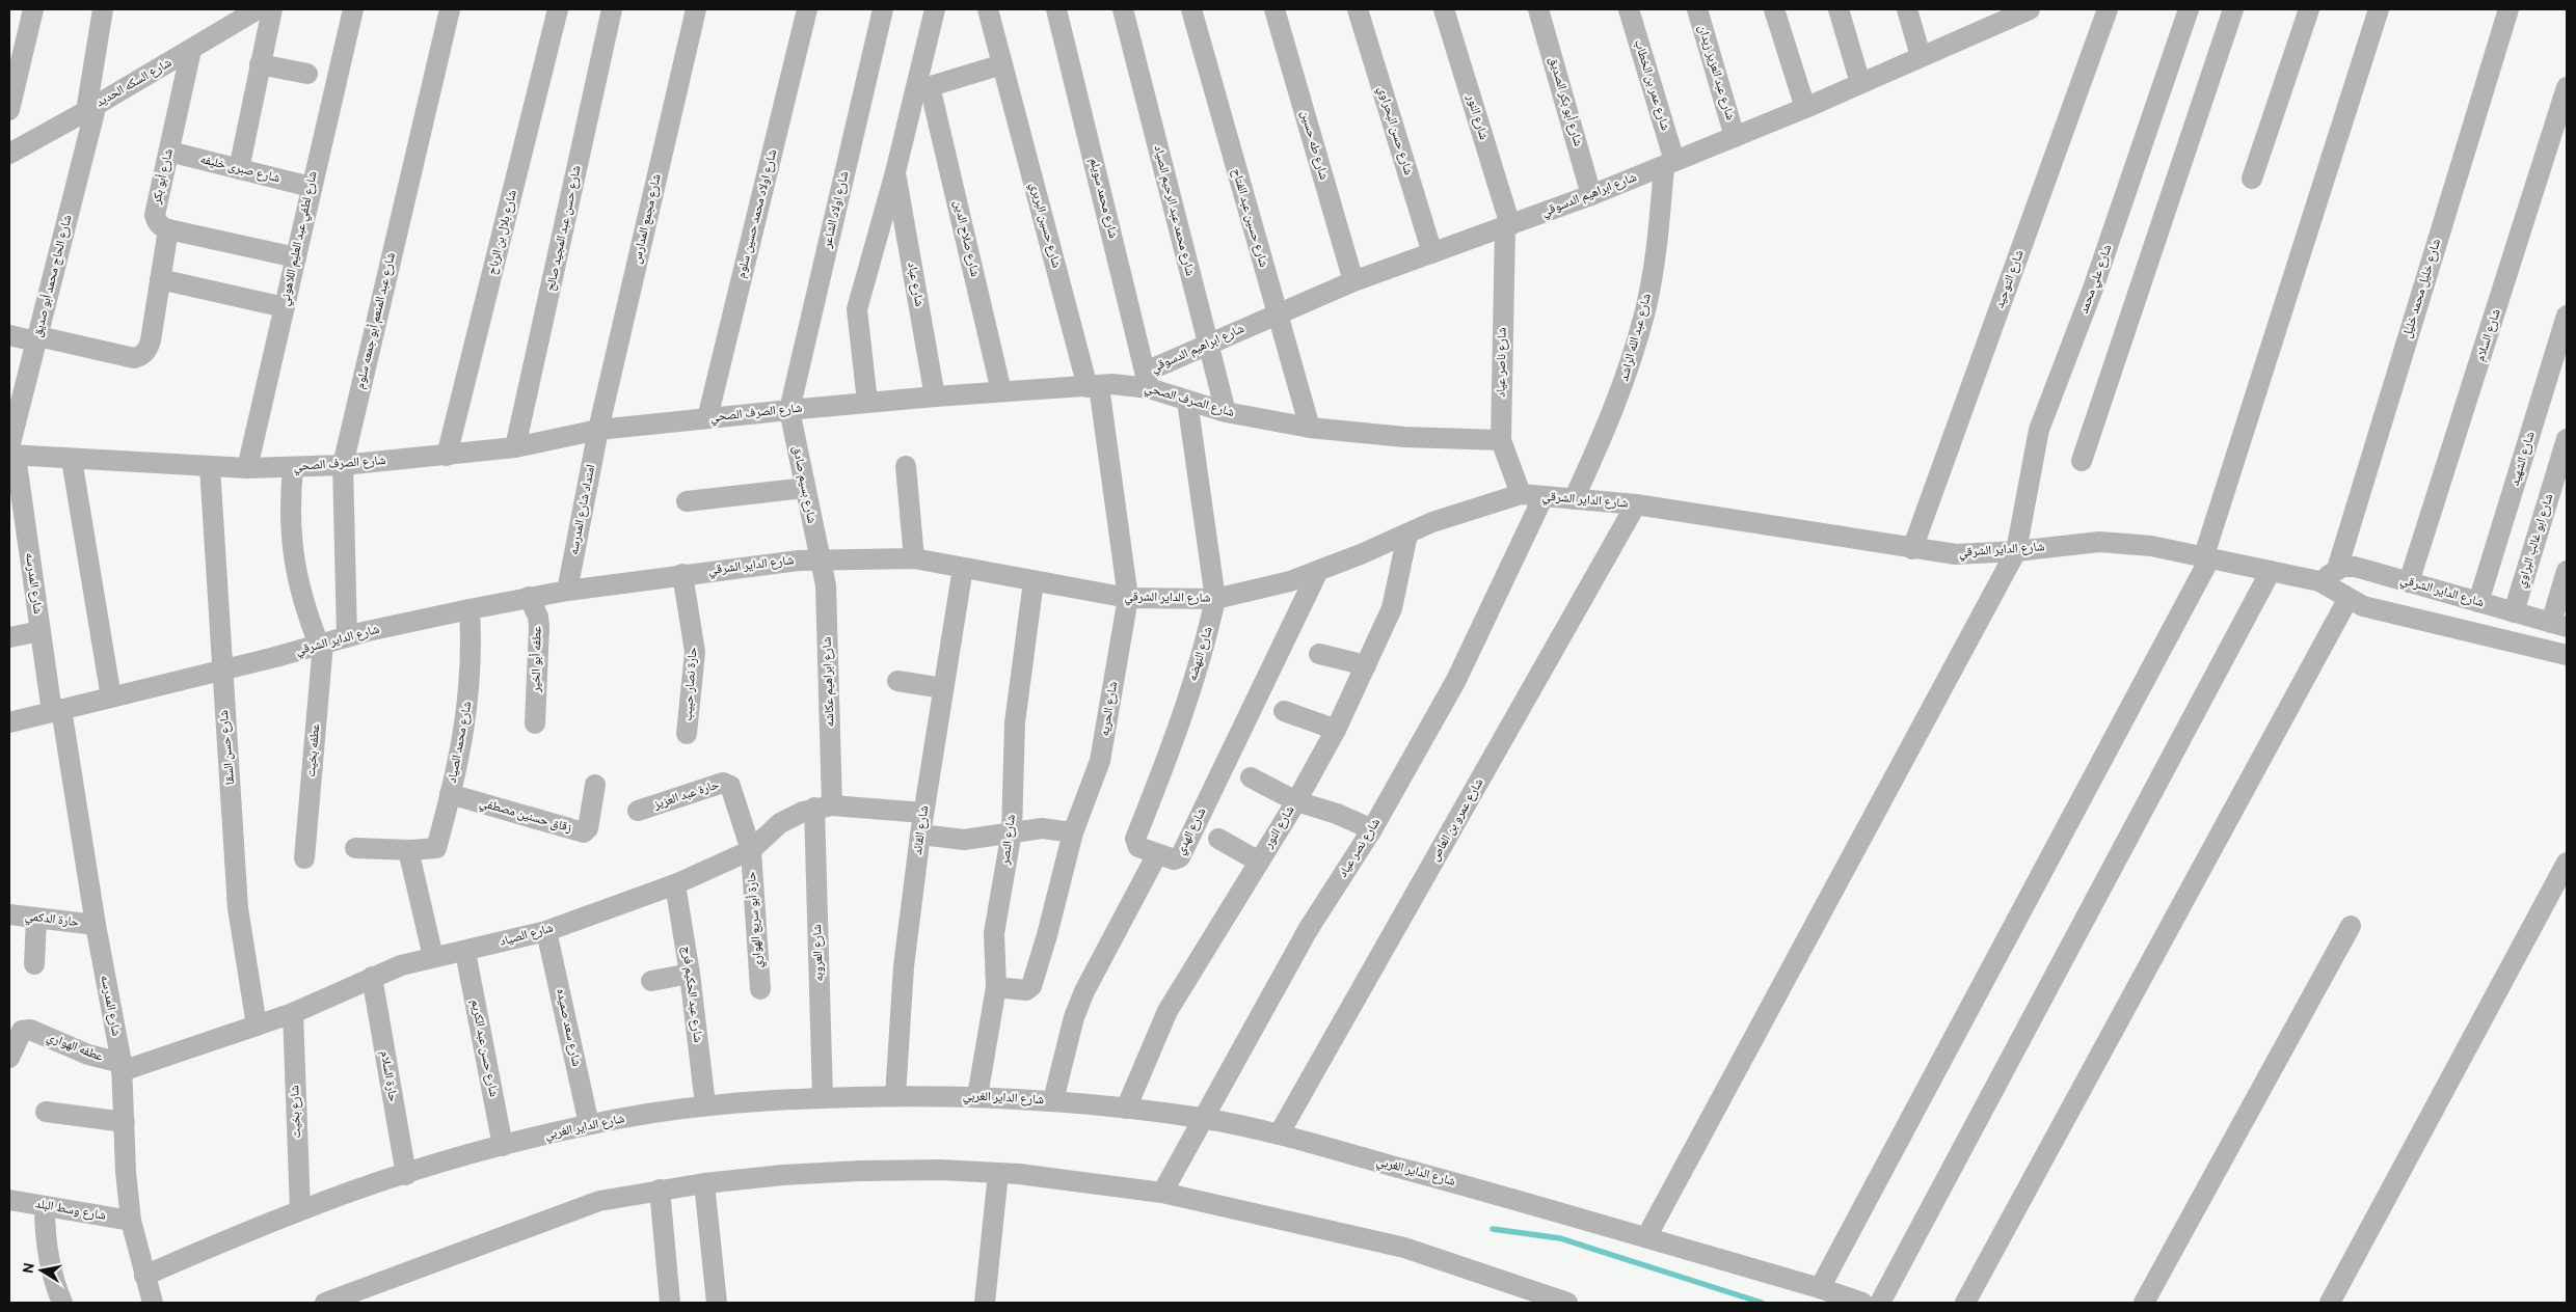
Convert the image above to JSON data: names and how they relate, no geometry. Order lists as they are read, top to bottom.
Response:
{
  "streets": {
    "street": [
      "شارع عبد العزيز زيدان",
      "شارع السكه الحديد",
      "شارع عمر بن الخطاب",
      "شارع أبو بكر الصديق",
      "شارع النور",
      "شارع حسن البحراوي",
      "شارع طه حسين",
      "شارع صبرى خليفه",
      "شارع أبو بكر",
      "شارع ابراهيم الدسوقي",
      "شارع محمد سويلم",
      "شارع اولاد الشاعر",
      "شارع محمد عبد الرحيم الصياد",
      "شارع اولاد محمد حسين سلوم",
      "شارع حسين عبد الفتاح",
      "شارع مجمع المدارس",
      "شارع حسين البربري",
      "شارع حسن عبد المجيد صالح",
      "شارع بلال بن الرباح",
      "شارع لطفي عبد العليم اللاهوني",
      "شارع صلاح الدين",
      "شارع الحاج محمد أبو صديق",
      "شارع التوحيد",
      "شارع علي محمد",
      "شارع عباد",
      "شارع خليل محمد خليل",
      "شارع عبد المنعم أبو جمعه سلوم",
      "شارع السلام",
      "شارع عبد الله الراشد",
      "شارع ناصر عياد",
      "شارع الصرف الصحي",
      "شارع الشهيد",
      "شارع بسيم صادق",
      "شارع الداير الشرقي",
      "امتداد شارع المدرسه",
      "شارع ابو غالب البراوي",
      "شارع المدرسه",
      "شارع النهضه",
      "عطفه أبو الخير",
      "شارع ابراهيم عكاشه",
      "حارة نصار حبيب",
      "شارع الحريه",
      "شارع محمد الصياد",
      "شارع حسن السقا",
      "عطفه بخيت",
      "حارة عبد العزيز",
      "زقاق حسنين مصطفي",
      "شارع عمرو بن العاص",
      "شارع القائد",
      "شارع الهدي",
      "شارع النصر",
      "شارع نصر عياد",
      "حارة الدكمي",
      "حارة أبو سريع الهواري",
      "شارع الصياد",
      "شارع العروبه",
      "شارع عبد الحكيم فرج",
      "شارع سعد صميده",
      "عطفه الهواري",
      "شارع حسن عبد الكريم",
      "حارة السلام",
      "شارع الداير الغربي",
      "شارع بخيت",
      "شارع وسط البلد"
    ]
  },
  "crossings": [
    ["شارع عبد العزيز زيدان", "شارع ابراهيم الدسوقي"],
    ["شارع السكه الحديد", "شارع أبو بكر"],
    ["شارع السكه الحديد", "شارع الحاج محمد أبو صديق"],
    ["شارع عمر بن الخطاب", "شارع ابراهيم الدسوقي"],
    ["شارع عمر بن الخطاب", "شارع عبد الله الراشد"],
    ["شارع أبو بكر الصديق", "شارع ابراهيم الدسوقي"],
    ["شارع النور", "شارع ابراهيم الدسوقي"],
    ["شارع النور", "شارع ناصر عياد"],
    ["شارع النور", "شارع الداير الشرقي"],
    ["شارع النور", "شارع الداير الغربي"],
    ["شارع حسن البحراوي", "شارع ابراهيم الدسوقي"],
    ["شارع طه حسين", "شارع ابراهيم الدسوقي"],
    ["شارع صبرى خليفه", "شارع أبو بكر"],
    ["شارع صبرى خليفه", "شارع لطفي عبد العليم اللاهوني"],
    ["شارع ابراهيم الدسوقي", "شارع محمد سويلم"],
    ["شارع ابراهيم الدسوقي", "شارع محمد عبد الرحيم الصياد"],
    ["شارع ابراهيم الدسوقي", "شارع حسين عبد الفتاح"],
    ["شارع ابراهيم الدسوقي", "شارع عبد الله الراشد"],
    ["شارع ابراهيم الدسوقي", "شارع ناصر عياد"],
    ["شارع ابراهيم الدسوقي", "شارع الصرف الصحي"],
    ["شارع محمد سويلم", "شارع الصرف الصحي"],
    ["شارع اولاد الشاعر", "شارع الصرف الصحي"],
    ["شارع اولاد الشاعر", "شارع بسيم صادق"],
    ["شارع محمد عبد الرحيم الصياد", "شارع الصرف الصحي"],
    ["شارع اولاد محمد حسين سلوم", "شارع الصرف الصحي"],
    ["شارع حسين عبد الفتاح", "شارع الصرف الصحي"],
    ["شارع مجمع المدارس", "شارع الصرف الصحي"],
    ["شارع مجمع المدارس", "امتداد شارع المدرسه"],
    ["شارع حسين البربري", "شارع الصرف الصحي"],
    ["شارع حسين البربري", "شارع الحريه"],
    ["شارع حسن عبد المجيد صالح", "شارع الصرف الصحي"],
    ["شارع بلال بن الرباح", "شارع الصرف الصحي"],
    ["شارع لطفي عبد العليم اللاهوني", "شارع الصرف الصحي"],
    ["شارع صلاح الدين", "شارع الصرف الصحي"],
    ["شارع الحاج محمد أبو صديق", "شارع الصرف الصحي"],
    ["شارع الحاج محمد أبو صديق", "شارع المدرسه"],
    ["شارع التوحيد", "شارع الداير الشرقي"],
    ["شارع علي محمد", "شارع الداير الشرقي"],
    ["شارع علي محمد", "شارع الداير الغربي"],
    ["شارع عباد", "شارع الصرف الصحي"],
    ["شارع خليل محمد خليل", "شارع الداير الشرقي"],
    ["شارع عبد المنعم أبو جمعه سلوم", "شارع الصرف الصحي"],
    ["شارع عبد المنعم أبو جمعه سلوم", "شارع الداير الشرقي"],
    ["شارع السلام", "شارع الداير الشرقي"],
    ["شارع عبد الله الراشد", "شارع الداير الشرقي"],
    ["شارع ناصر عياد", "شارع الصرف الصحي"],
    ["شارع ناصر عياد", "شارع الداير الشرقي"],
    ["شارع الصرف الصحي", "شارع بسيم صادق"],
    ["شارع الصرف الصحي", "امتداد شارع المدرسه"],
    ["شارع الصرف الصحي", "شارع المدرسه"],
    ["شارع الصرف الصحي", "شارع النهضه"],
    ["شارع الصرف الصحي", "شارع الحريه"],
    ["شارع الصرف الصحي", "شارع حسن السقا"],
    ["شارع الشهيد", "شارع الداير الشرقي"],
    ["شارع بسيم صادق", "شارع الداير الشرقي"],
    ["شارع بسيم صادق", "شارع ابراهيم عكاشه"],
    ["شارع الداير الشرقي", "امتداد شارع المدرسه"],
    ["شارع الداير الشرقي", "شارع ابو غالب البراوي"],
    ["شارع الداير الشرقي", "شارع المدرسه"],
    ["شارع الداير الشرقي", "شارع النهضه"],
    ["شارع الداير الشرقي", "عطفه أبو الخير"],
    ["شارع الداير الشرقي", "شارع ابراهيم عكاشه"],
    ["شارع الداير الشرقي", "حارة نصار حبيب"],
    ["شارع الداير الشرقي", "شارع الحريه"],
    ["شارع الداير الشرقي", "شارع محمد الصياد"],
    ["شارع الداير الشرقي", "شارع حسن السقا"],
    ["شارع الداير الشرقي", "عطفه بخيت"],
    ["شارع الداير الشرقي", "شارع عمرو بن العاص"],
    ["شارع الداير الشرقي", "شارع القائد"],
    ["شارع الداير الشرقي", "شارع الهدي"],
    ["شارع الداير الشرقي", "شارع النصر"],
    ["شارع الداير الشرقي", "شارع نصر عياد"],
    ["شارع المدرسه", "حارة الدكمي"],
    ["شارع المدرسه", "شارع الصياد"],
    ["شارع المدرسه", "عطفه الهواري"],
    ["شارع المدرسه", "شارع الداير الغربي"],
    ["شارع المدرسه", "شارع وسط البلد"],
    ["شارع النهضه", "شارع الهدي"],
    ["شارع ابراهيم عكاشه", "شارع الصياد"],
    ["شارع ابراهيم عكاشه", "شارع العروبه"],
    ["شارع الحريه", "شارع النصر"],
    ["شارع محمد الصياد", "زقاق حسنين مصطفي"],
    ["شارع حسن السقا", "شارع الصياد"],
    ["حارة عبد العزيز", "حارة أبو سريع الهواري"],
    ["حارة عبد العزيز", "شارع الصياد"],
    ["شارع عمرو بن العاص", "شارع الداير الغربي"],
    ["شارع القائد", "شارع الصياد"],
    ["شارع القائد", "شارع الداير الغربي"],
    ["شارع الهدي", "شارع الداير الغربي"],
    ["شارع النصر", "شارع الداير الغربي"],
    ["شارع نصر عياد", "شارع الداير الغربي"],
    ["حارة أبو سريع الهواري", "شارع الصياد"],
    ["شارع الصياد", "شارع العروبه"],
    ["شارع الصياد", "شارع عبد الحكيم فرج"],
    ["شارع الصياد", "شارع سعد صميده"],
    ["شارع الصياد", "عطفه الهواري"],
    ["شارع الصياد", "شارع حسن عبد الكريم"],
    ["شارع الصياد", "حارة السلام"],
    ["شارع الصياد", "شارع بخيت"],
    ["شارع العروبه", "شارع الداير الغربي"],
    ["شارع عبد الحكيم فرج", "شارع الداير الغربي"],
    ["شارع سعد صميده", "شارع الداير الغربي"],
    ["شارع حسن عبد الكريم", "شارع الداير الغربي"],
    ["حارة السلام", "شارع الداير الغربي"],
    ["شارع الداير الغربي", "شارع بخيت"]
  ],
  "north": "left"
}
